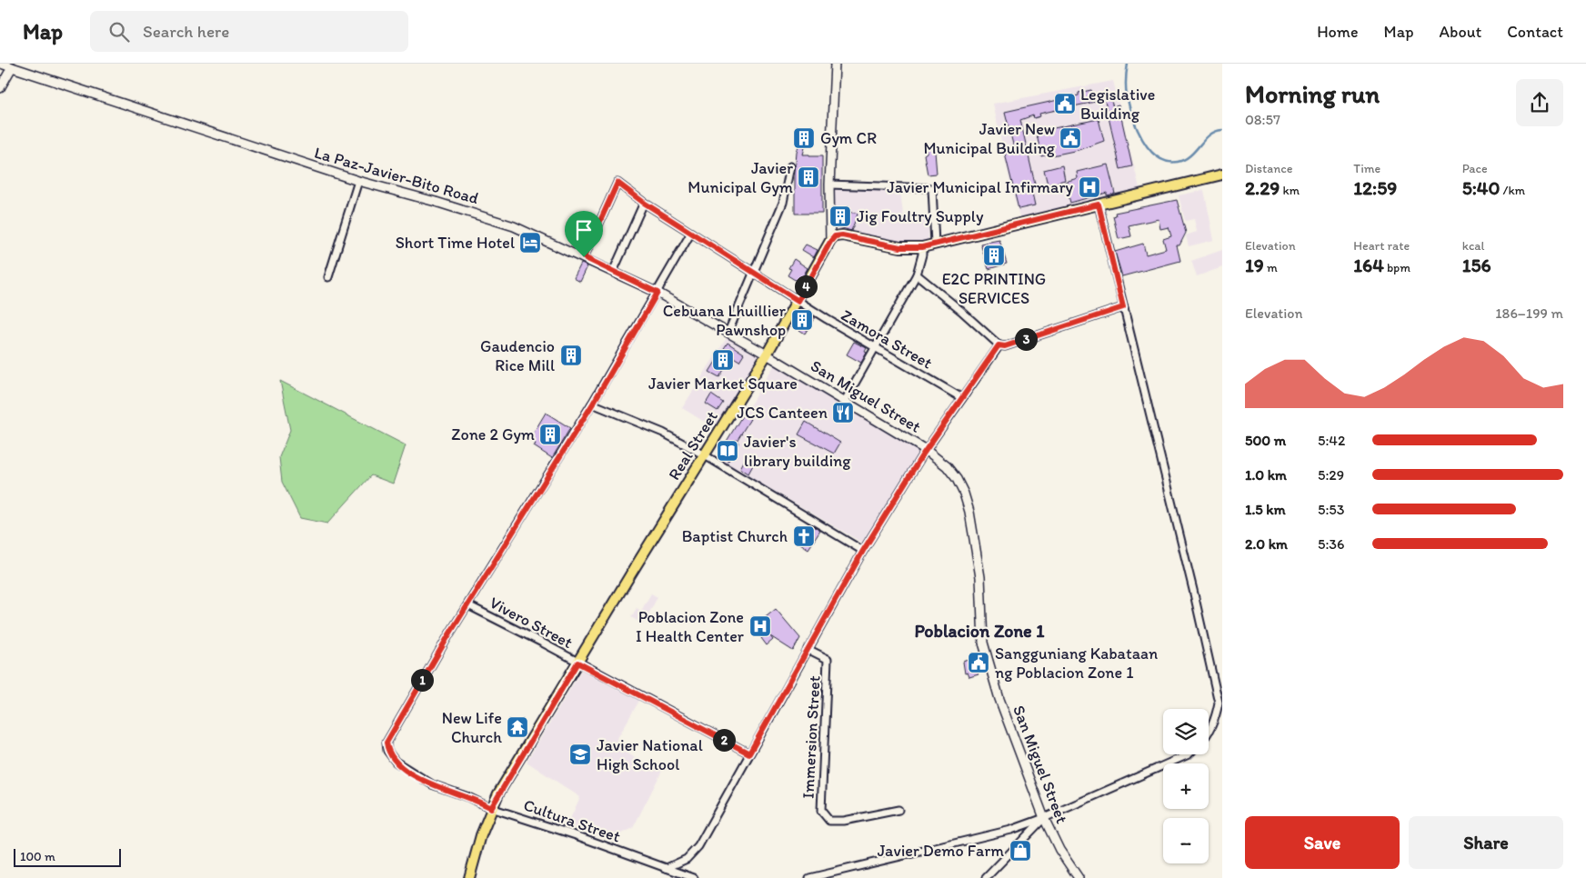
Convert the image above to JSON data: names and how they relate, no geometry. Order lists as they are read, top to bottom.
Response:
{
  "streets": {
    "main road": ["Real Street"],
    "street": [
      "La Paz-Javier-Bito Road",
      "Zamora Street",
      "San Miguel Street",
      "Vivero Street",
      "Immersion Street",
      "Cultura Street"
    ]
  },
  "crossings": [
    ["La Paz-Javier-Bito Road", "San Miguel Street"],
    ["La Paz-Javier-Bito Road", "Real Street"],
    ["Zamora Street", "Real Street"],
    ["San Miguel Street", "Real Street"],
    ["Real Street", "Vivero Street"],
    ["Real Street", "Cultura Street"],
    ["Vivero Street", "Cultura Street"]
  ],
  "districts": ["Poblacion Zone 1"],
  "places": {
    "public building": ["Legislative Building", "Javier New Municipal Building", "Sangguniang Kabataan ng Poblacion Zone 1"],
    "building": [
      "Gym CR",
      "Javier Municipal Gym",
      "Jig Foultry Supply",
      "E2C PRINTING SERVICES",
      "Cebuana Lhuillier Pawnshop",
      "Gaudencio Rice Mill",
      "Javier Market Square",
      "Zone 2 Gym"
    ],
    "hospital": ["Javier Municipal Infirmary", "Poblacion Zone I Health Center"],
    "hotel": ["Short Time Hotel"],
    "restaurant": ["JCS Canteen"],
    "library": ["Javier's library building"],
    "church": ["Baptist Church"],
    "temple": ["New Life Church"],
    "school or university": ["Javier National High School"],
    "shop": ["Javier Demo Farm"]
  },
  "scale_bar": "100 m",
  "page": {
    "header": "Map",
    "search": "Search here",
    "nav": [
      "Home",
      "Map",
      "About",
      "Contact"
    ],
    "heading": ["Morning run", "08:57"],
    "stats": [
      ["Distance", "2.29 km"],
      ["Time", "12:59"],
      ["Pace", "5:40 /km"],
      ["Elevation", "19 m"],
      ["Heart rate", "164 bpm"],
      ["kcal", "156"]
    ],
    "pins": [
      "4",
      "3",
      "1",
      "2"
    ],
    "chart": ["Elevation", "186–199 m"],
    "list": [
      {
        "name": "500 m",
        "note": "5:42"
      },
      {
        "name": "1.0 km",
        "note": "5:29"
      },
      {
        "name": "1.5 km",
        "note": "5:53"
      },
      {
        "name": "2.0 km",
        "note": "5:36"
      }
    ],
    "map_buttons": ["+", "−"],
    "buttons": ["Save", "Share"],
    "scale": "100 m"
  }
}
